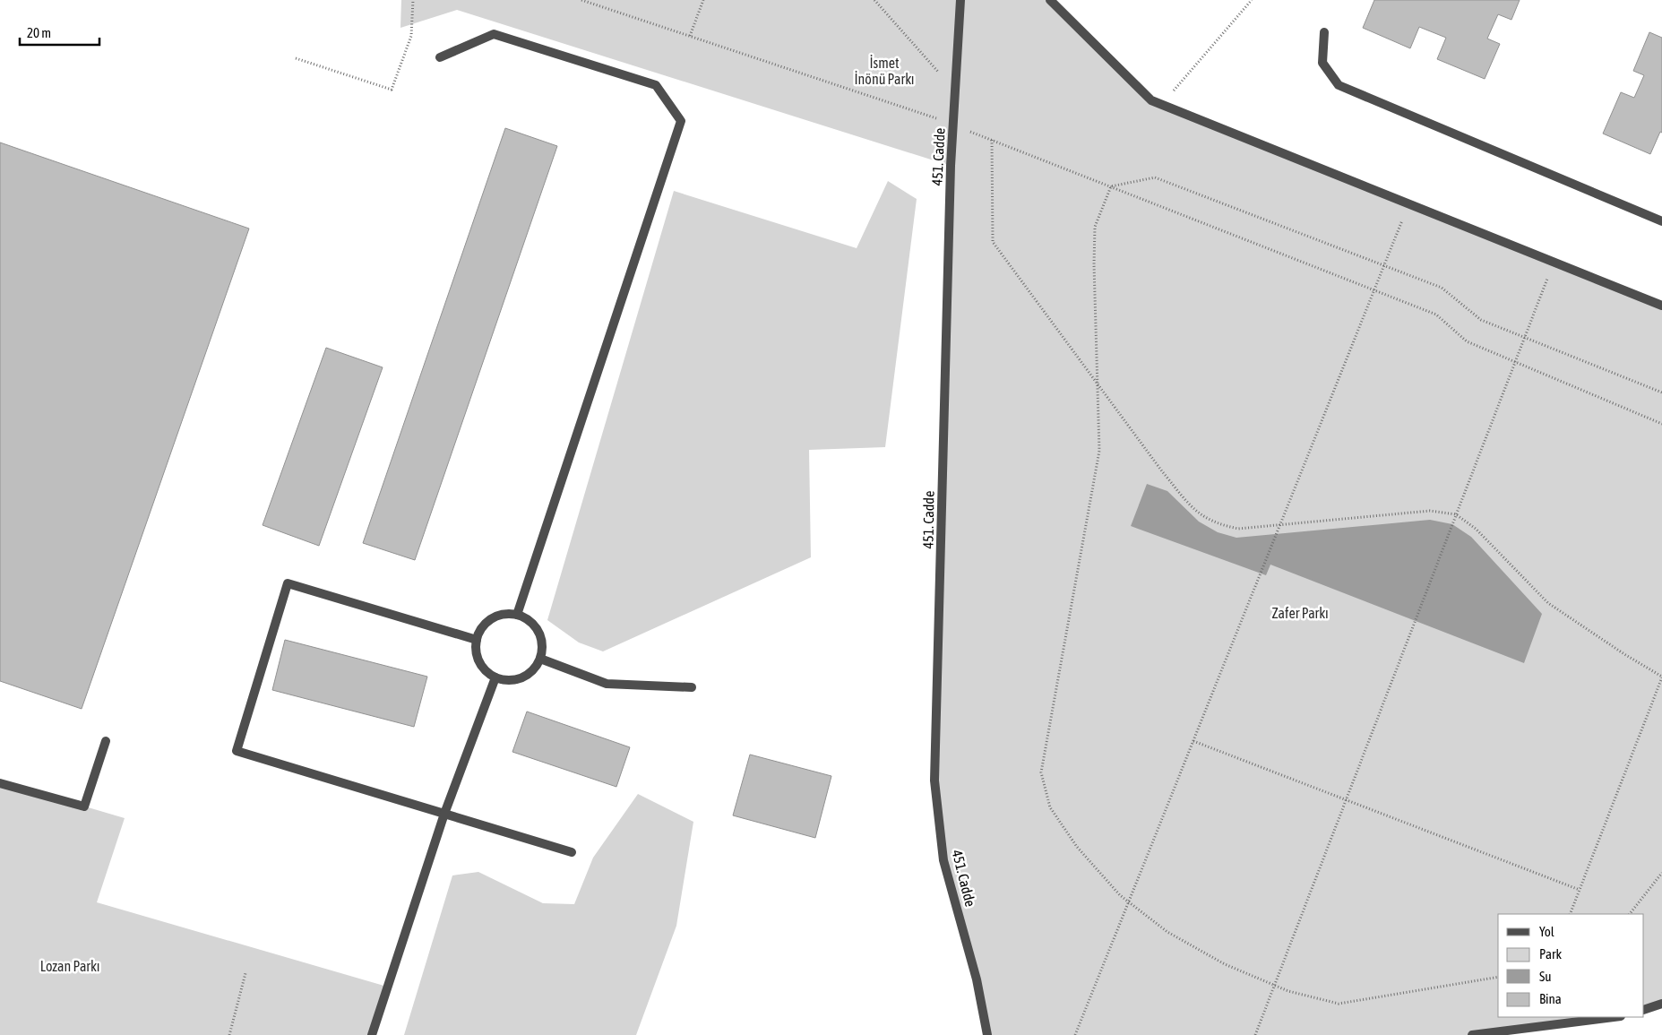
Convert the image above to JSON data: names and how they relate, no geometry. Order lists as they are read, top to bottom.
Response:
{
  "streets": {
    "street": ["451. Cadde"]
  },
  "parks": ["İsmet İnönü Parkı", "Zafer Parkı", "Lozan Parkı"],
  "legend": [
    "Yol",
    "Park",
    "Su",
    "Bina"
  ],
  "scale_bar": "20 m"
}
